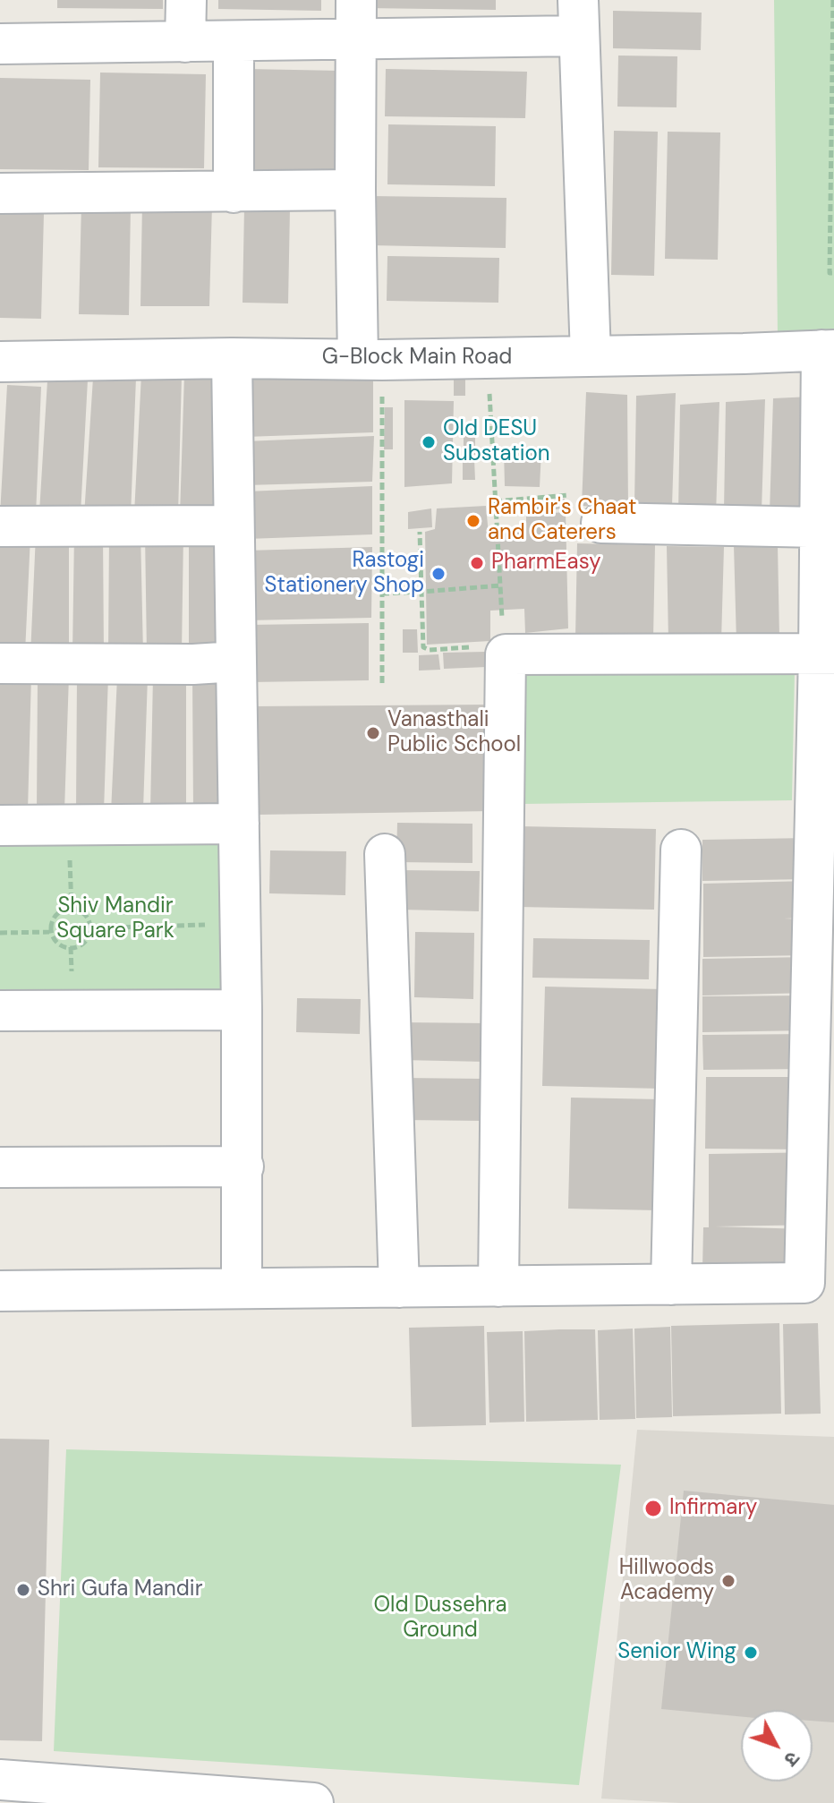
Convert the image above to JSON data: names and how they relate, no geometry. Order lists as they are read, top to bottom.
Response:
{
  "streets": {
    "street": ["G-Block Main Road"]
  },
  "parks": ["Shiv Mandir Square Park", "Old Dussehra Ground"],
  "places": [
    "Old DESU Substation",
    "Rambir's Chaat and Caterers",
    "PharmEasy",
    "Rastogi Stationery Shop",
    "Vanasthali Public School",
    "Infirmary",
    "Hillwoods Academy",
    "Shri Gufa Mandir",
    "Senior Wing"
  ],
  "north": "bottom right"
}
